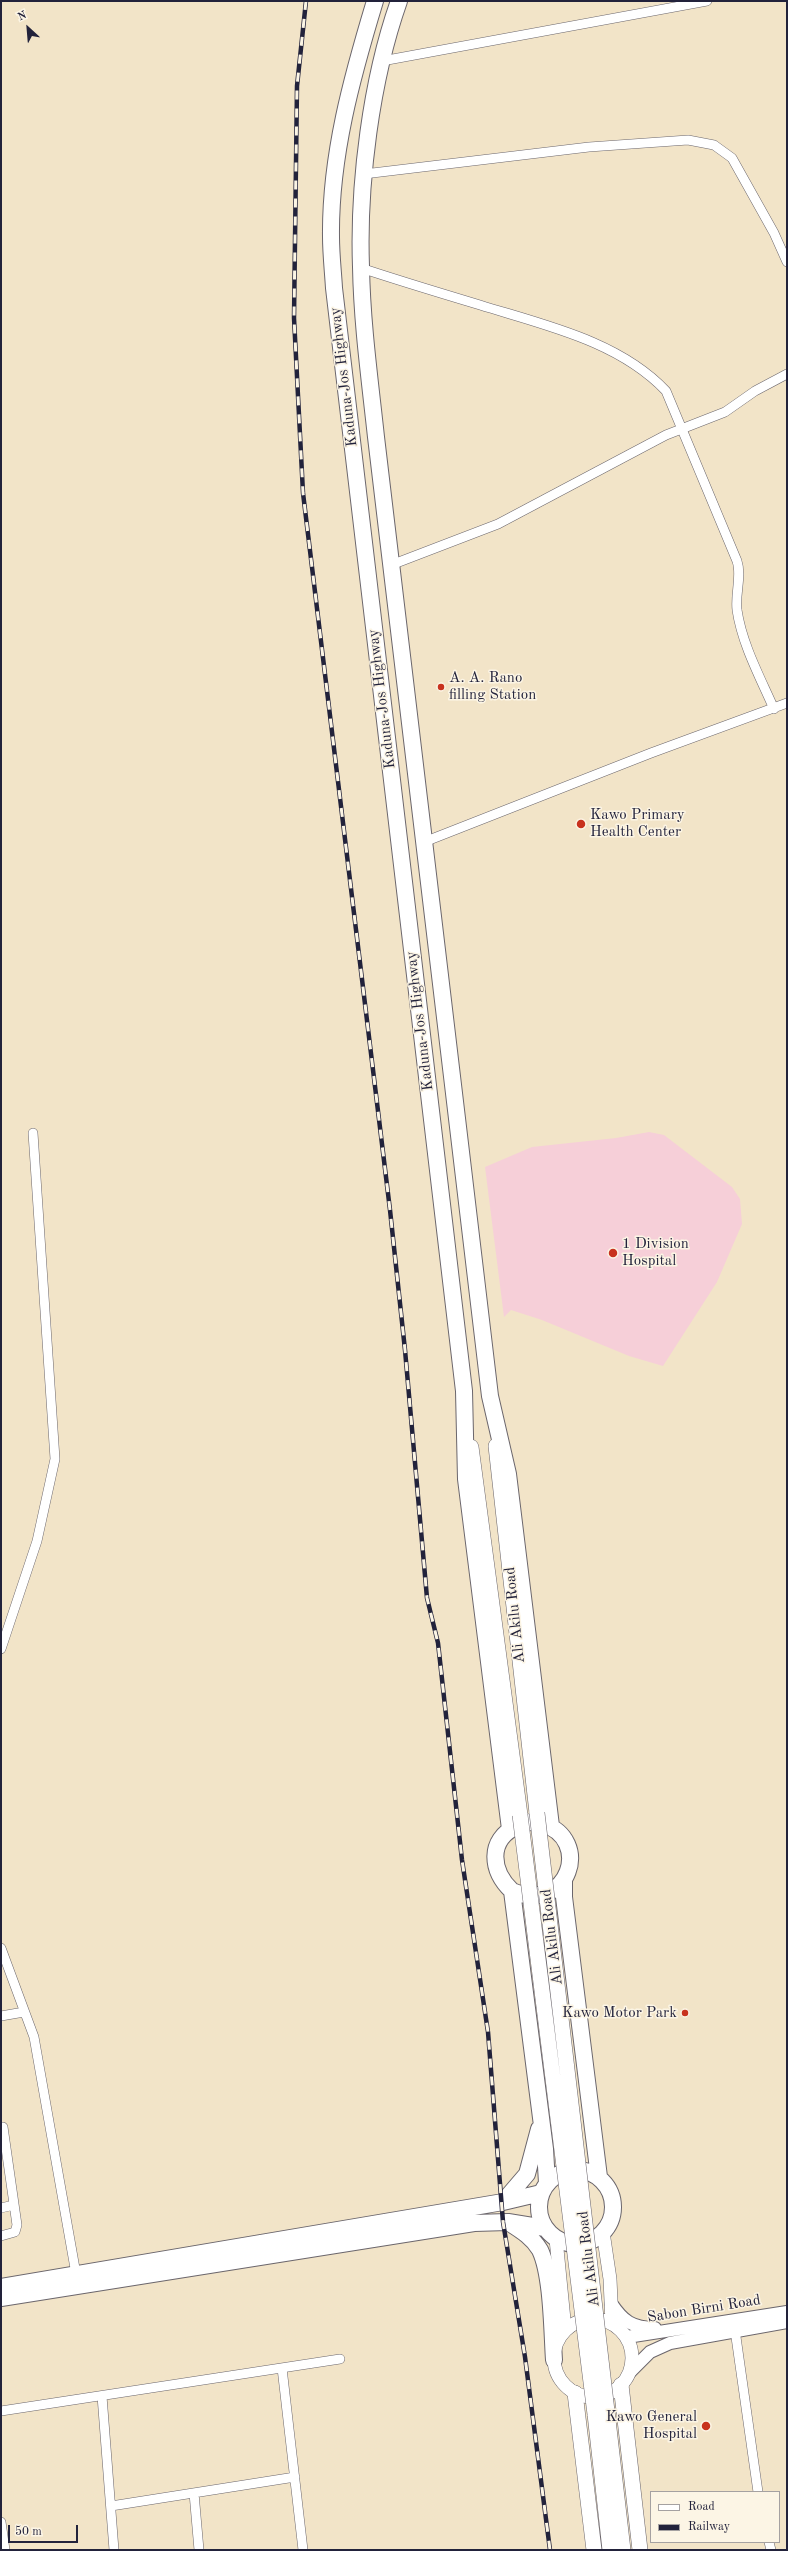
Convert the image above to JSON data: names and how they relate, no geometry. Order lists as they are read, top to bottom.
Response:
{
  "streets": {
    "highway": ["Kaduna-Jos Highway"],
    "main road": ["Ali Akilu Road"],
    "street": ["Sabon Birni Road"]
  },
  "crossings": [
    ["Kaduna-Jos Highway", "Ali Akilu Road"]
  ],
  "places": [
    "A. A. Rano filling Station",
    "Kawo Primary Health Center",
    "1 Division Hospital",
    "Kawo Motor Park",
    "Kawo General Hospital"
  ],
  "legend": ["Road", "Railway"],
  "scale_bar": "50 m",
  "north": "top left"
}
